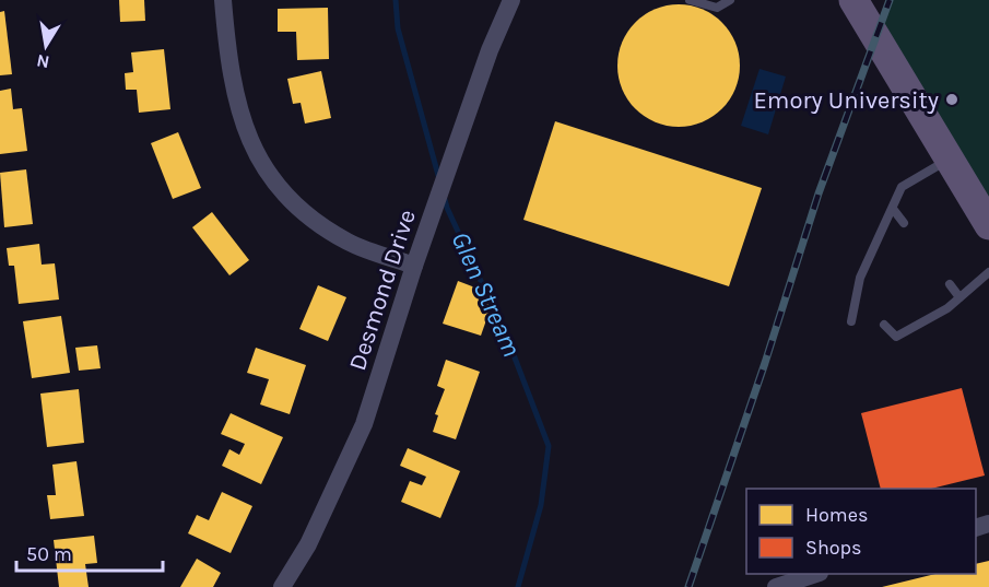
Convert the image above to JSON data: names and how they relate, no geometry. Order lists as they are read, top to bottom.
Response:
{
  "streets": {
    "street": ["Desmond Drive"]
  },
  "water": ["Glen Stream"],
  "places": ["Emory University"],
  "legend": ["Homes", "Shops"],
  "scale_bar": "50 m",
  "north": "bottom"
}
